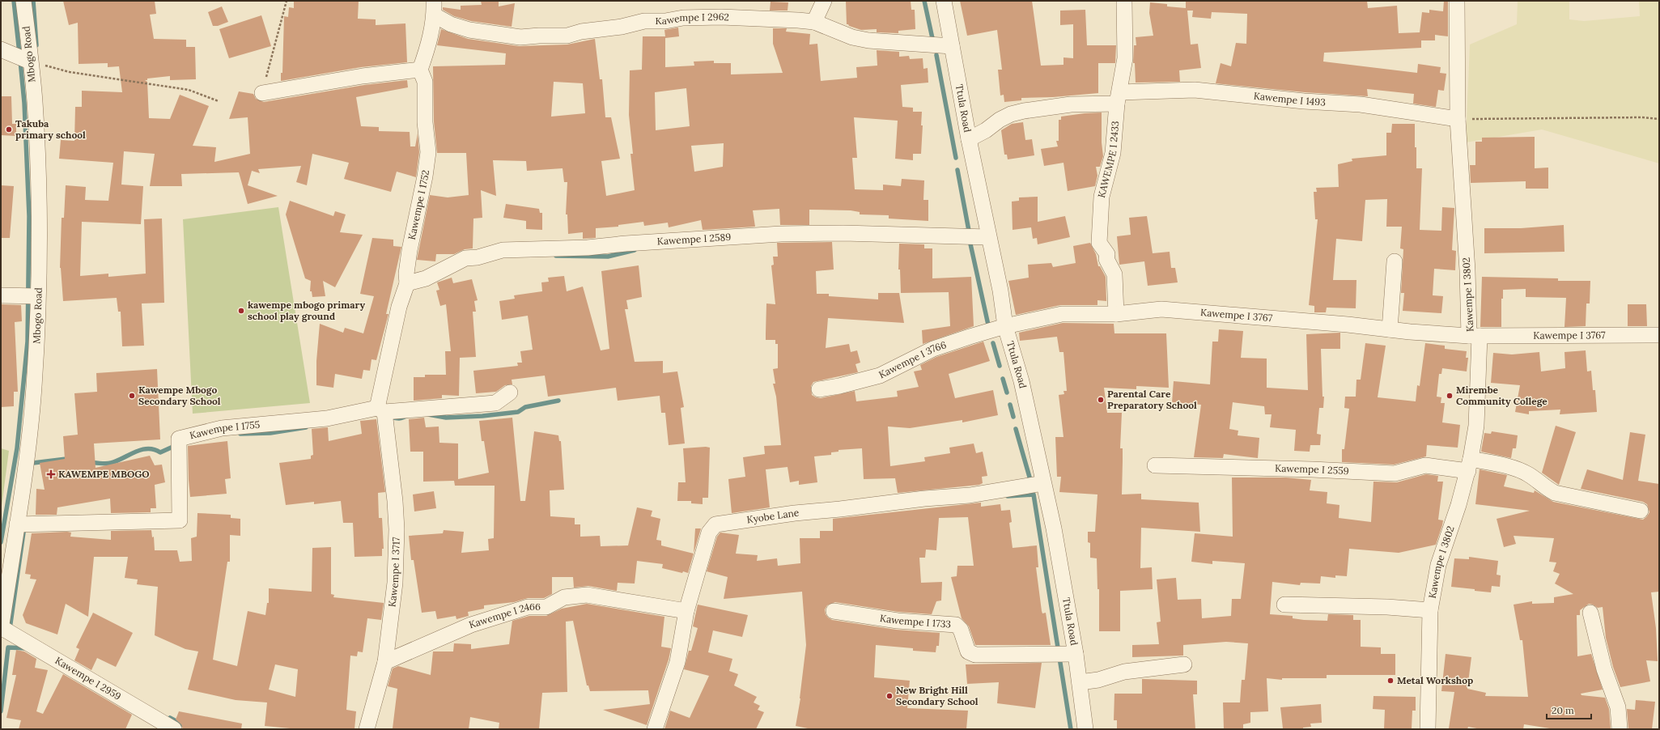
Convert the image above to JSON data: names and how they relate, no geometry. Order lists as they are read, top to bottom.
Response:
{
  "streets": {
    "street": [
      "Kawempe I 2962",
      "Mbogo Road",
      "Kawempe I 1493",
      "Ttula Road",
      "KAWEMPE I 2433",
      "Kawempe I 1752",
      "Kawempe I 2589",
      "Kawempe I 3802",
      "Kawempe I 3767",
      "Kawempe I 3766",
      "Kawempe I 1755",
      "Kawempe I 2559",
      "Kyobe Lane",
      "Kawempe I 3717",
      "Kawempe I 2466",
      "Kawempe I 1733",
      "Kawempe I 2959"
    ]
  },
  "crossings": [
    ["Kawempe I 2962", "Ttula Road"],
    ["Mbogo Road", "Kawempe I 1755"],
    ["Mbogo Road", "Kawempe I 2959"],
    ["Kawempe I 1493", "Ttula Road"],
    ["Kawempe I 1493", "KAWEMPE I 2433"],
    ["Kawempe I 1493", "Kawempe I 3802"],
    ["Ttula Road", "Kawempe I 2589"],
    ["Ttula Road", "Kawempe I 3767"],
    ["Ttula Road", "Kawempe I 3766"],
    ["Ttula Road", "Kyobe Lane"],
    ["Ttula Road", "Kawempe I 1733"],
    ["KAWEMPE I 2433", "Kawempe I 3767"],
    ["Kawempe I 1752", "Kawempe I 2589"],
    ["Kawempe I 1752", "Kawempe I 1755"],
    ["Kawempe I 1752", "Kawempe I 3717"],
    ["Kawempe I 3802", "Kawempe I 3767"],
    ["Kawempe I 3802", "Kawempe I 2559"],
    ["Kawempe I 3767", "Kawempe I 3766"],
    ["Kawempe I 1755", "Kawempe I 3717"],
    ["Kyobe Lane", "Kawempe I 2466"],
    ["Kawempe I 3717", "Kawempe I 2466"]
  ],
  "places": {
    "other": [
      "Takuba primary school",
      "kawempe mbogo primary school play ground",
      "Kawempe Mbogo Secondary School",
      "Mirembe Community College",
      "Parental Care Preparatory School",
      "Metal Workshop",
      "New Bright Hill Secondary School"
    ],
    "health": ["KAWEMPE MBOGO"]
  },
  "scale_bar": "20 m"
}
